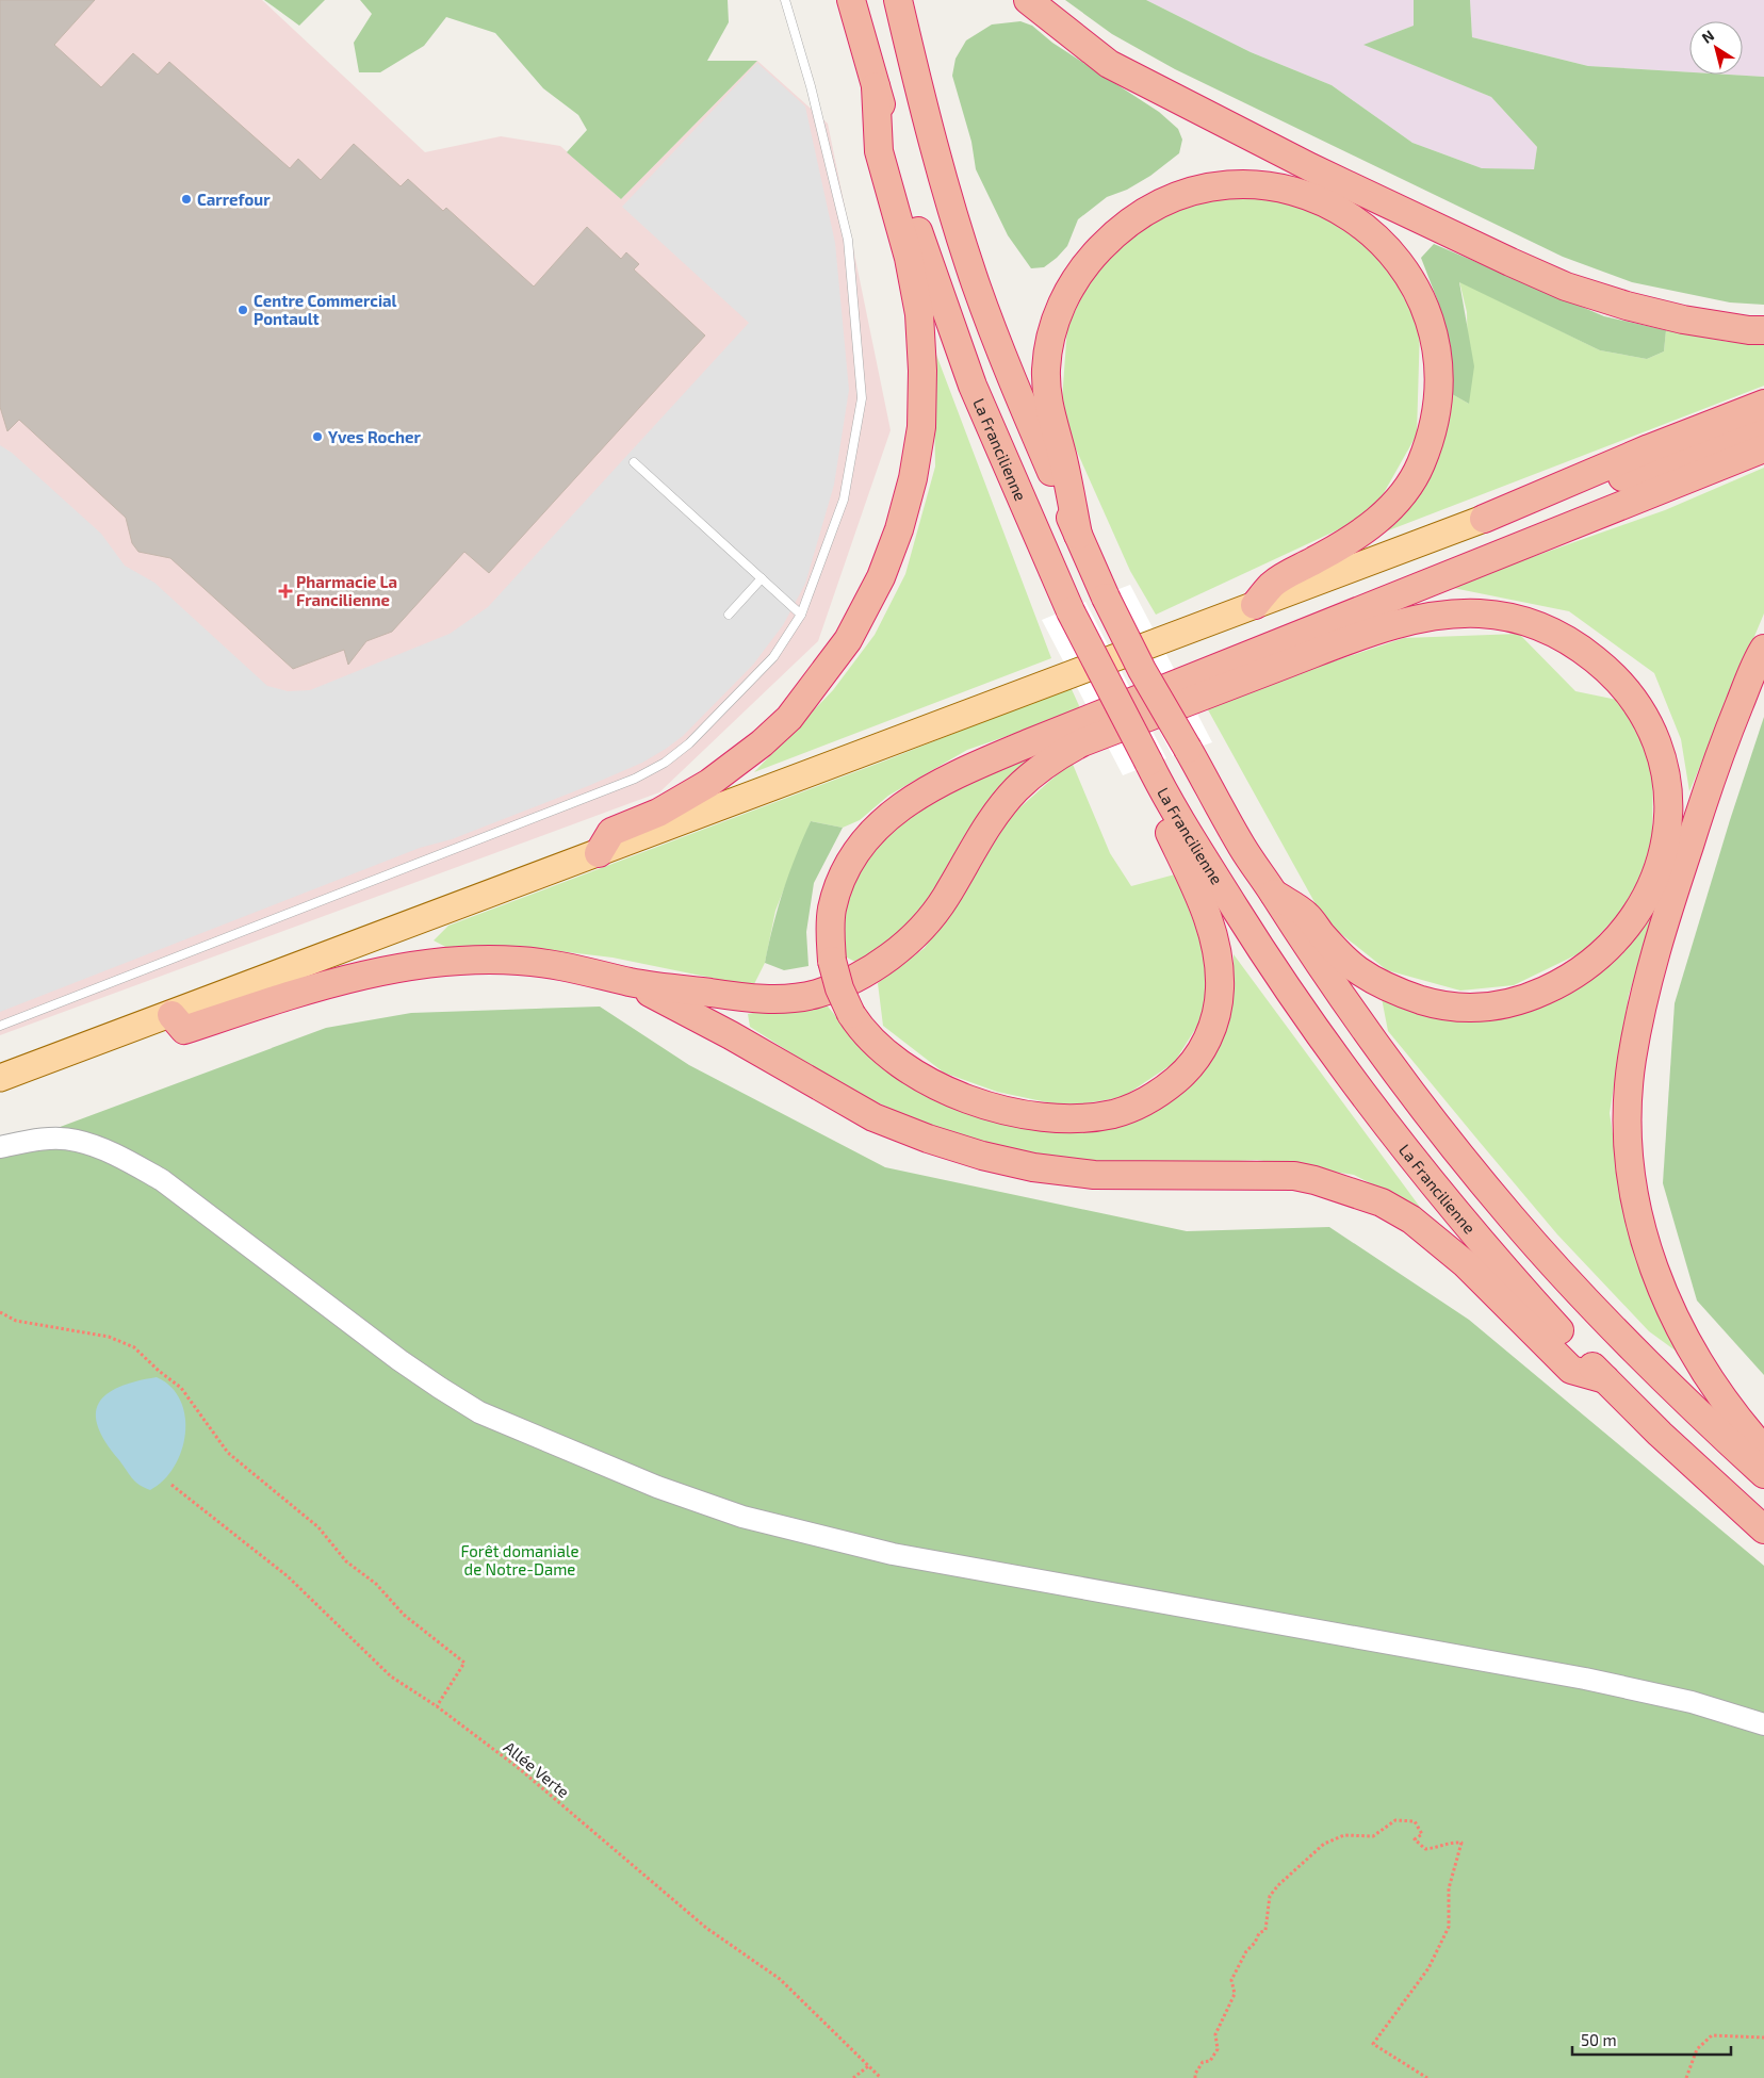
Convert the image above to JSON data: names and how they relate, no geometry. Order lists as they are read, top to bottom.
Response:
{
  "streets": {
    "highway": ["La Francilienne"],
    "path": ["Allée Verte"]
  },
  "parks": ["Forêt domaniale de Notre-Dame"],
  "places": {
    "other": ["Carrefour", "Centre Commercial Pontault", "Yves Rocher"],
    "health": ["Pharmacie La Francilienne"]
  },
  "scale_bar": "50 m",
  "north": "top left"
}
